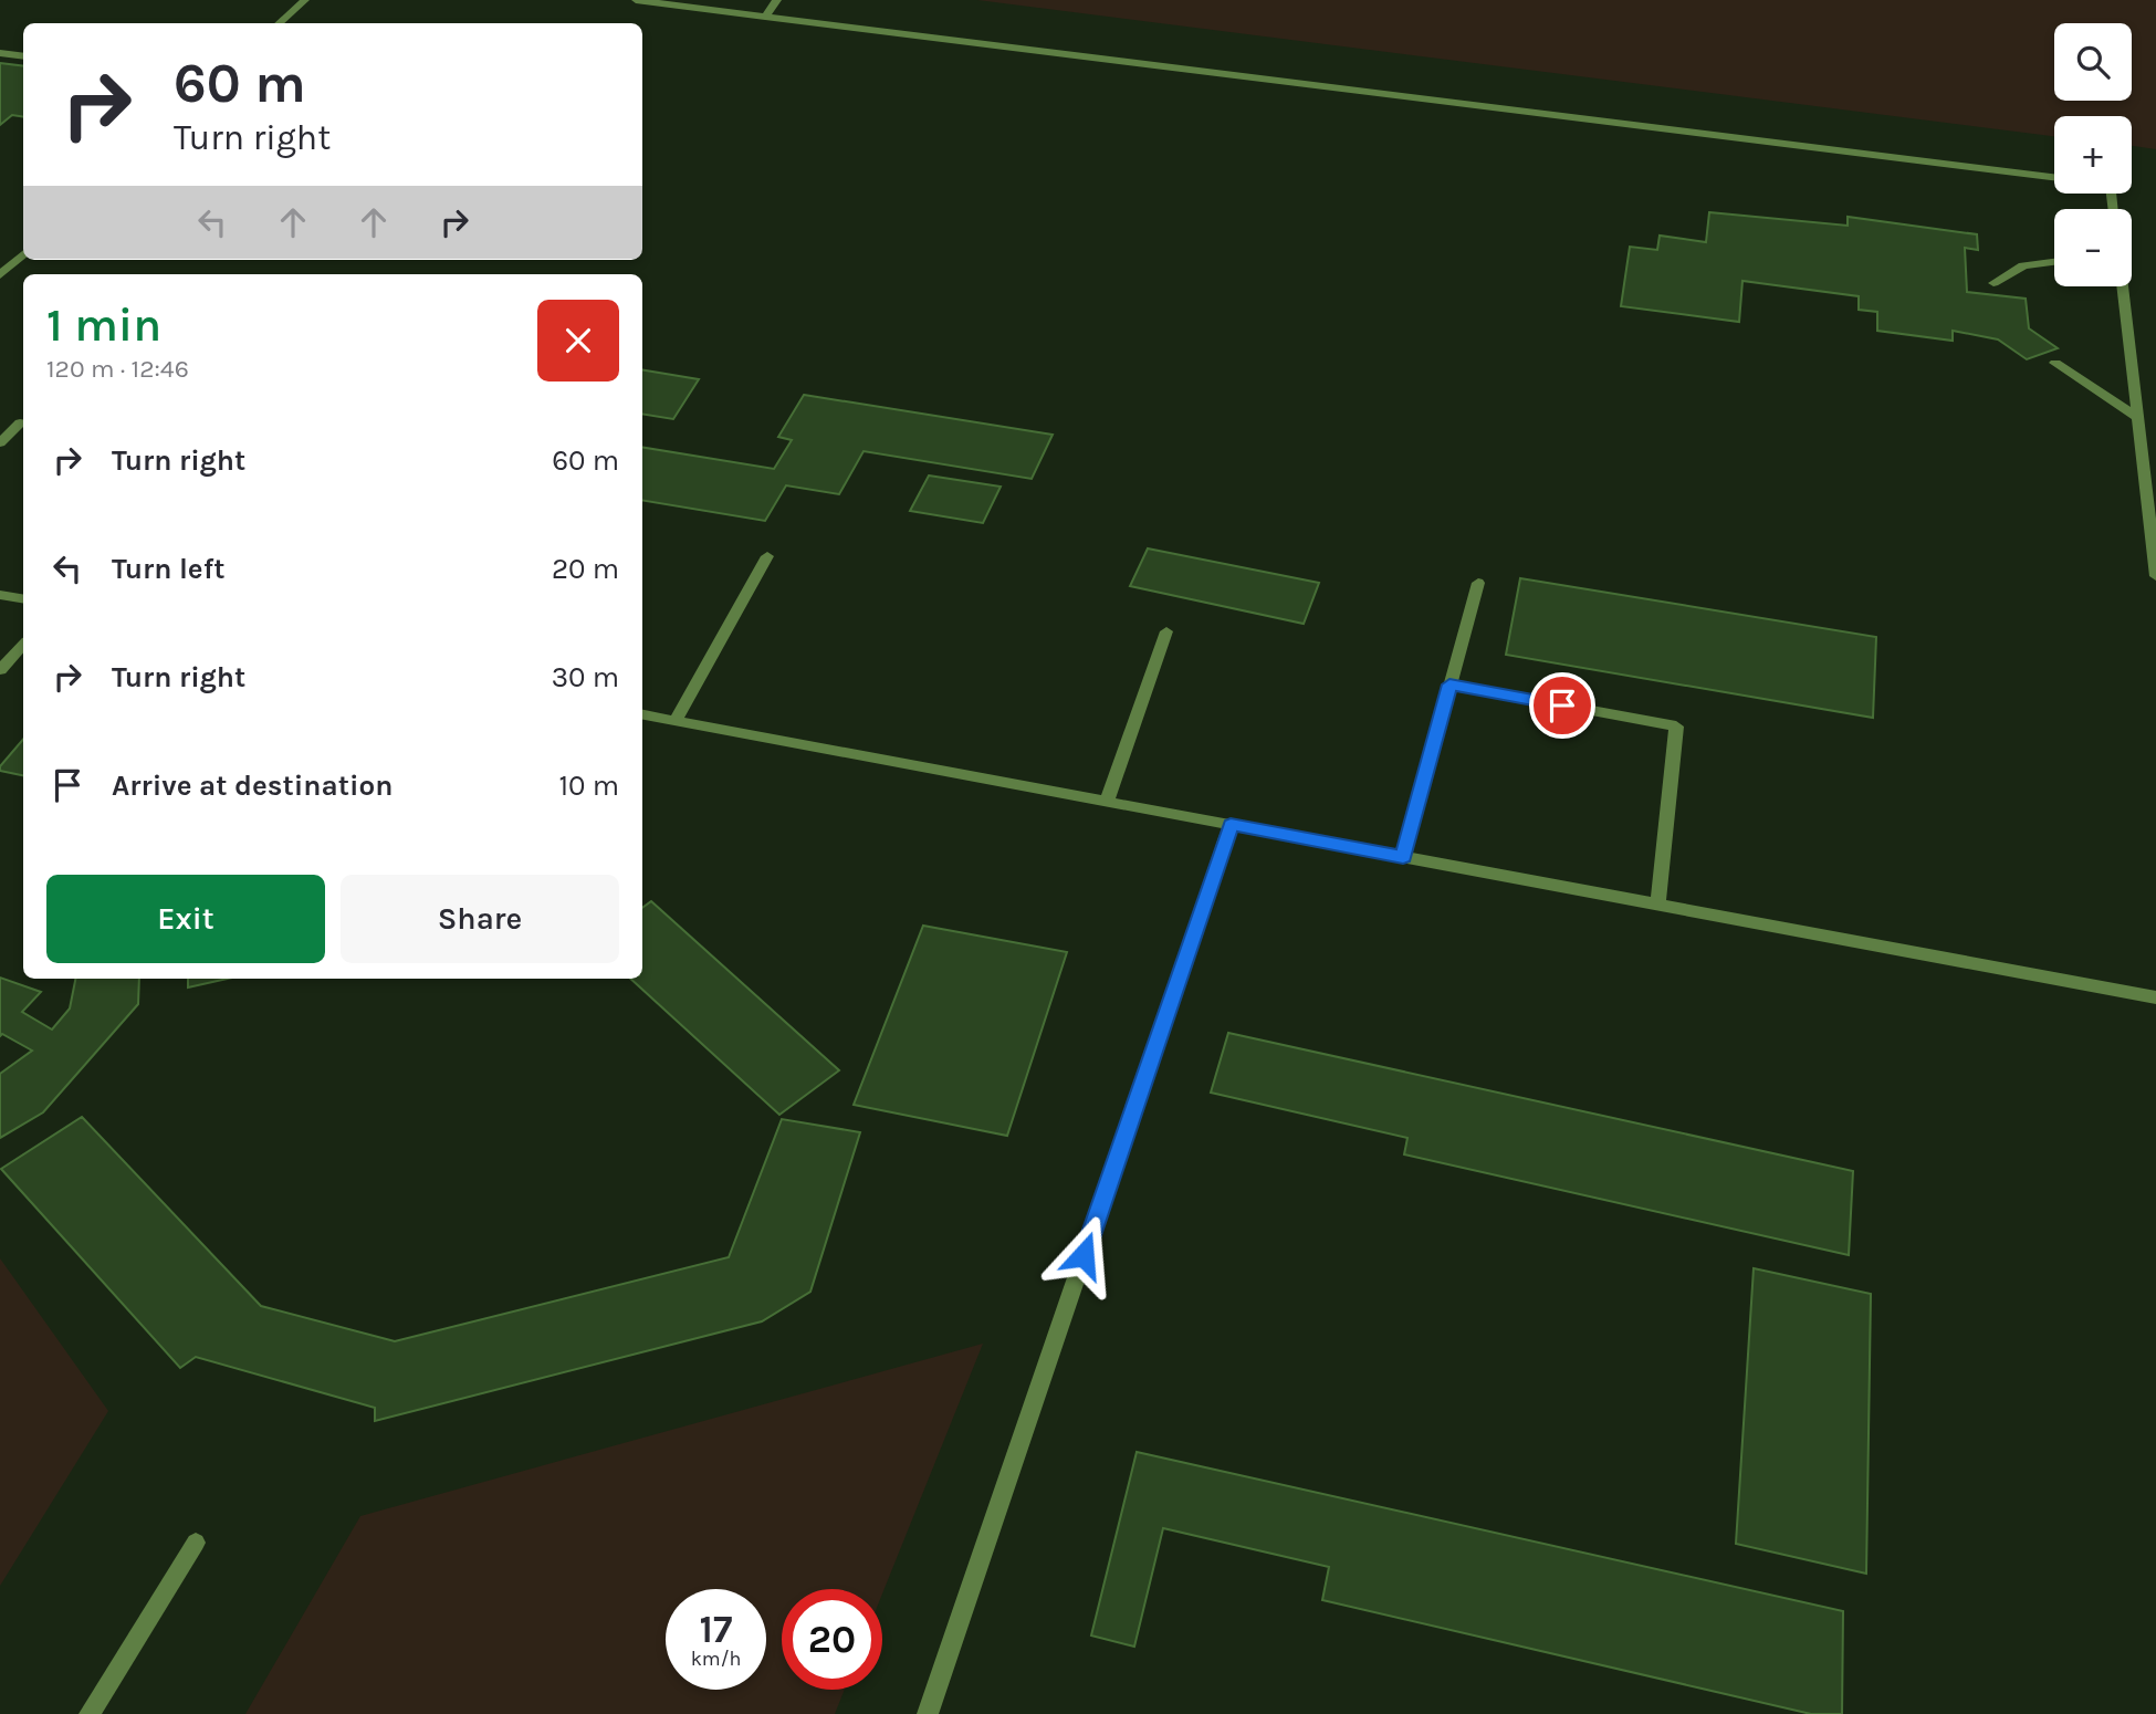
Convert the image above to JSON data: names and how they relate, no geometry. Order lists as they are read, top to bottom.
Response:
{
  "page": {
    "map_buttons": ["+", "−"],
    "turn": ["60 m", "Turn right"],
    "heading": ["1 min", "120 m · 12:46"],
    "list": [
      {
        "name": "Turn right",
        "value": "60 m"
      },
      {
        "name": "Turn left",
        "value": "20 m"
      },
      {
        "name": "Turn right",
        "value": "30 m"
      },
      {
        "name": "Arrive at destination",
        "value": "10 m"
      }
    ],
    "buttons": ["Exit", "Share"],
    "speed": "17 km/h",
    "limit": "20"
  }
}
